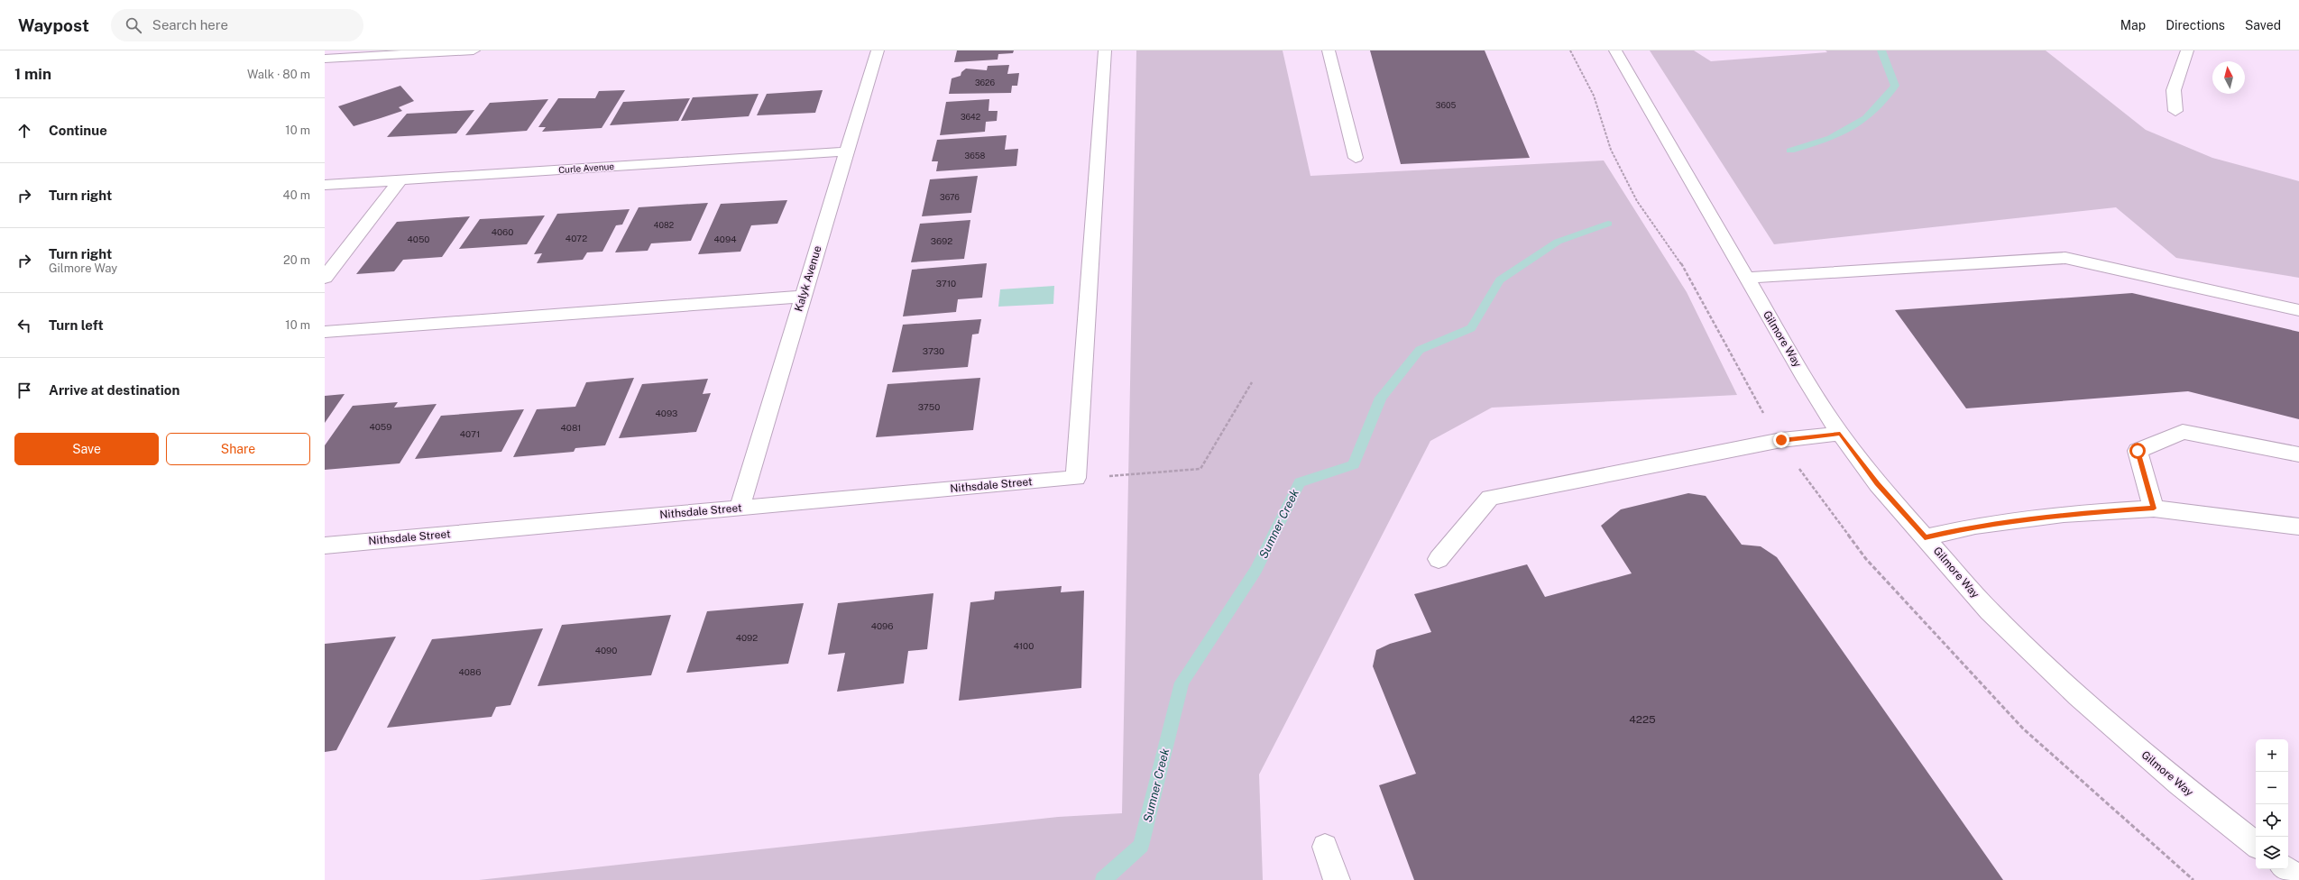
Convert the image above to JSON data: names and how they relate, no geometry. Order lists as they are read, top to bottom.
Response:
{
  "streets": {
    "street": [
      "Curle Avenue",
      "Kalyk Avenue",
      "Gilmore Way",
      "Nithsdale Street"
    ]
  },
  "crossings": [
    ["Curle Avenue", "Kalyk Avenue"],
    ["Kalyk Avenue", "Nithsdale Street"]
  ],
  "water": ["Sumner Creek"],
  "house_numbers": [
    "3626",
    "3605",
    "3642",
    "3658",
    "3676",
    "4082",
    "4060",
    "4072",
    "4050",
    "4094",
    "3692",
    "3710",
    "3730",
    "3750",
    "4093",
    "4059",
    "4081",
    "4071",
    "4096",
    "4092",
    "4100",
    "4090",
    "4086",
    "4225"
  ],
  "north": "top",
  "page": {
    "header": "Waypost",
    "search": "Search here",
    "nav": ["Map", "Directions", "Saved"],
    "heading": ["1 min", "Walk · 80 m"],
    "list": [
      ["Continue", "10 m"],
      ["Turn right", "40 m"],
      ["Turn right", "Gilmore Way", "20 m"],
      ["Turn left", "10 m"],
      "Arrive at destination"
    ],
    "buttons": ["Save", "Share"],
    "map_buttons": ["+", "−"]
  }
}
